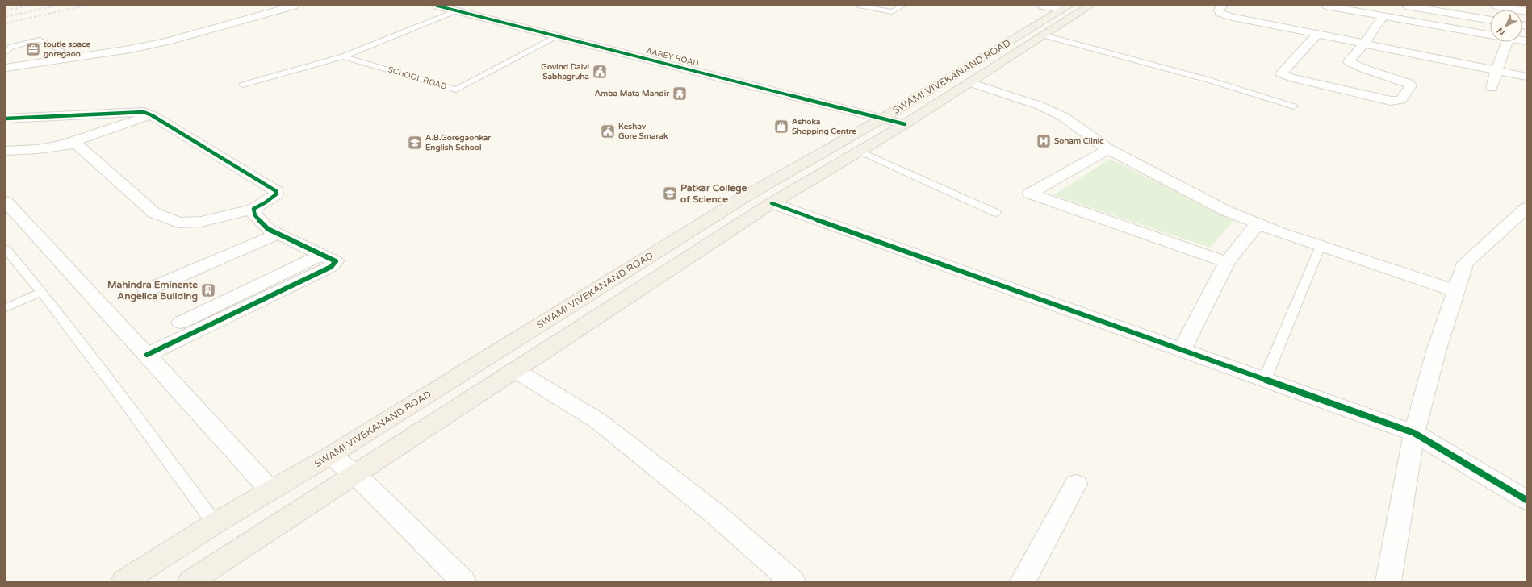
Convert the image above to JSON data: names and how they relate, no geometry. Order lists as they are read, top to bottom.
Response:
{
  "streets": {
    "main road": ["SWAMI VIVEKANAND ROAD"],
    "street": ["AAREY ROAD"],
    "lane": ["SCHOOL ROAD"]
  },
  "crossings": [
    ["AAREY ROAD", "SWAMI VIVEKANAND ROAD"],
    ["AAREY ROAD", "SCHOOL ROAD"]
  ],
  "places": {
    "office": ["toutle space goregaon"],
    "public building": ["Govind Dalvi Sabhagruha", "Keshav Gore Smarak"],
    "temple": ["Amba Mata Mandir"],
    "shop": ["Ashoka Shopping Centre"],
    "hospital": ["Soham Clinic"],
    "school or university": ["A.B.Goregaonkar English School", "Patkar College of Science"],
    "building": ["Mahindra Eminente Angelica Building"]
  },
  "north": "bottom left"
}
